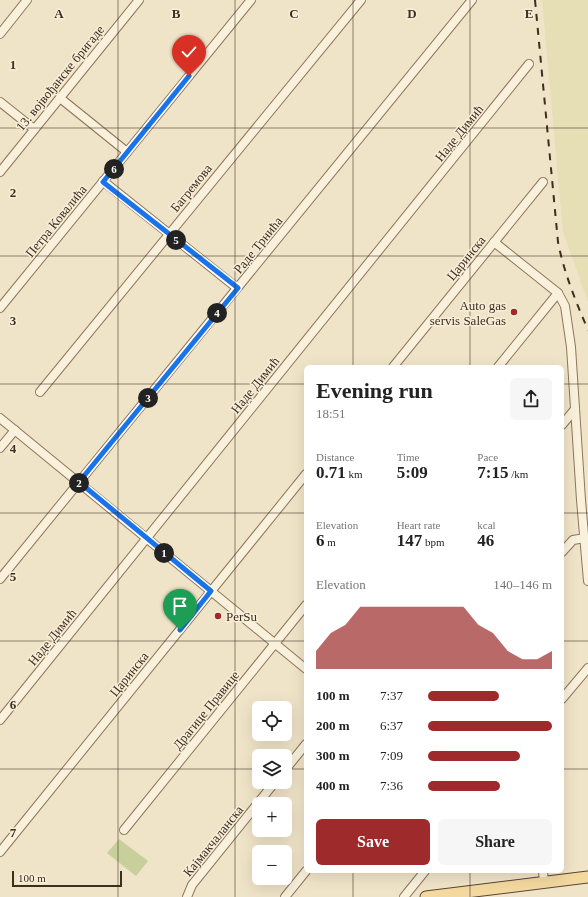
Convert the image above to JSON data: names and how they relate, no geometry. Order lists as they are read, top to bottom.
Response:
{
  "streets": {
    "street": [
      "13. војвођанске бригаде",
      "Наде Димић",
      "Багремова",
      "Петра Ковалића",
      "Раде Трнића",
      "Царинска",
      "Драгице Правице",
      "Кајмакчаланска"
    ]
  },
  "places": ["Auto gas servis SaleGas", "PerSu"],
  "scale_bar": "100 m",
  "page": {
    "pins": [
      "6",
      "5",
      "4",
      "3",
      "2",
      "1"
    ],
    "heading": ["Evening run", "18:51"],
    "stats": [
      ["Distance", "0.71 km"],
      ["Time", "5:09"],
      ["Pace", "7:15 /km"],
      ["Elevation", "6 m"],
      ["Heart rate", "147 bpm"],
      ["kcal", "46"]
    ],
    "chart": ["Elevation", "140–146 m"],
    "list": [
      {
        "name": "100 m",
        "note": "7:37"
      },
      {
        "name": "200 m",
        "note": "6:37"
      },
      {
        "name": "300 m",
        "note": "7:09"
      },
      {
        "name": "400 m",
        "note": "7:36"
      }
    ],
    "map_buttons": ["+", "−"],
    "buttons": ["Save", "Share"],
    "scale": "100 m"
  },
  "grid": {
    "columns": [
      "A",
      "B",
      "C",
      "D",
      "E"
    ],
    "rows": [
      "1",
      "2",
      "3",
      "4",
      "5",
      "6",
      "7"
    ]
  }
}
